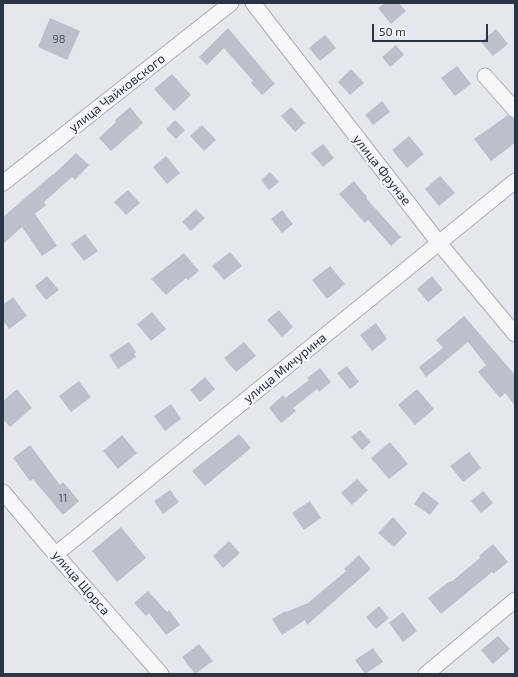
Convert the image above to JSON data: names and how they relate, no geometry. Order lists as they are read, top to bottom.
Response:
{
  "streets": {
    "street": [
      "улица Чайковского",
      "улица Фрунзе",
      "улица Мичурина",
      "улица Щорса"
    ]
  },
  "crossings": [
    ["улица Фрунзе", "улица Мичурина"],
    ["улица Мичурина", "улица Щорса"]
  ],
  "house_numbers": ["98", "11"],
  "scale_bar": "50 m"
}
